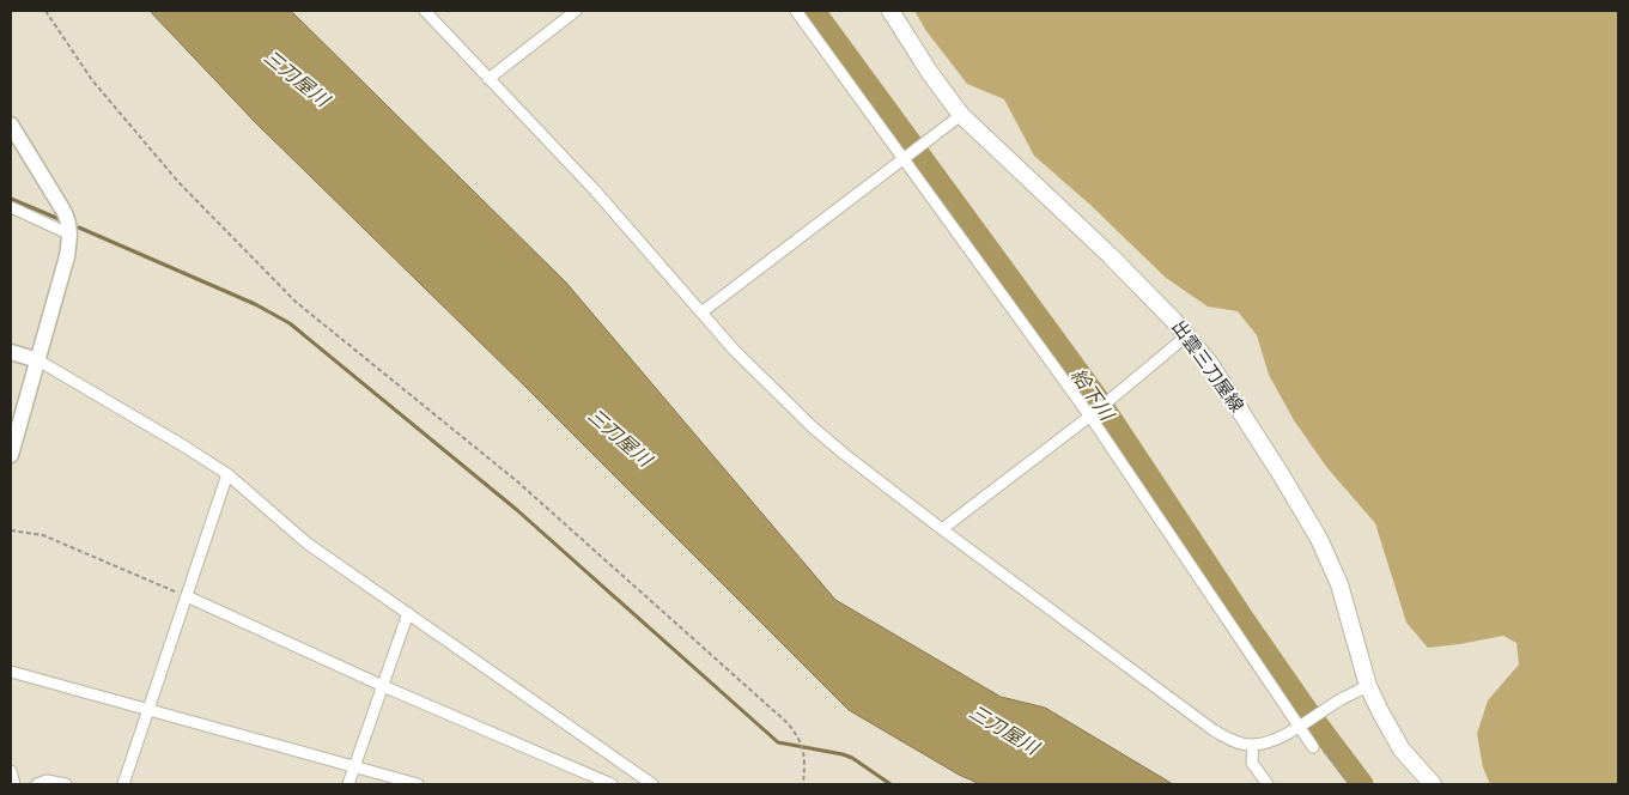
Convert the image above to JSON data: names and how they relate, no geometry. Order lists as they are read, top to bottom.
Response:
{
  "streets": {
    "main road": ["出雲三刀屋線"]
  },
  "water": ["三刀屋川", "給下川"]
}
